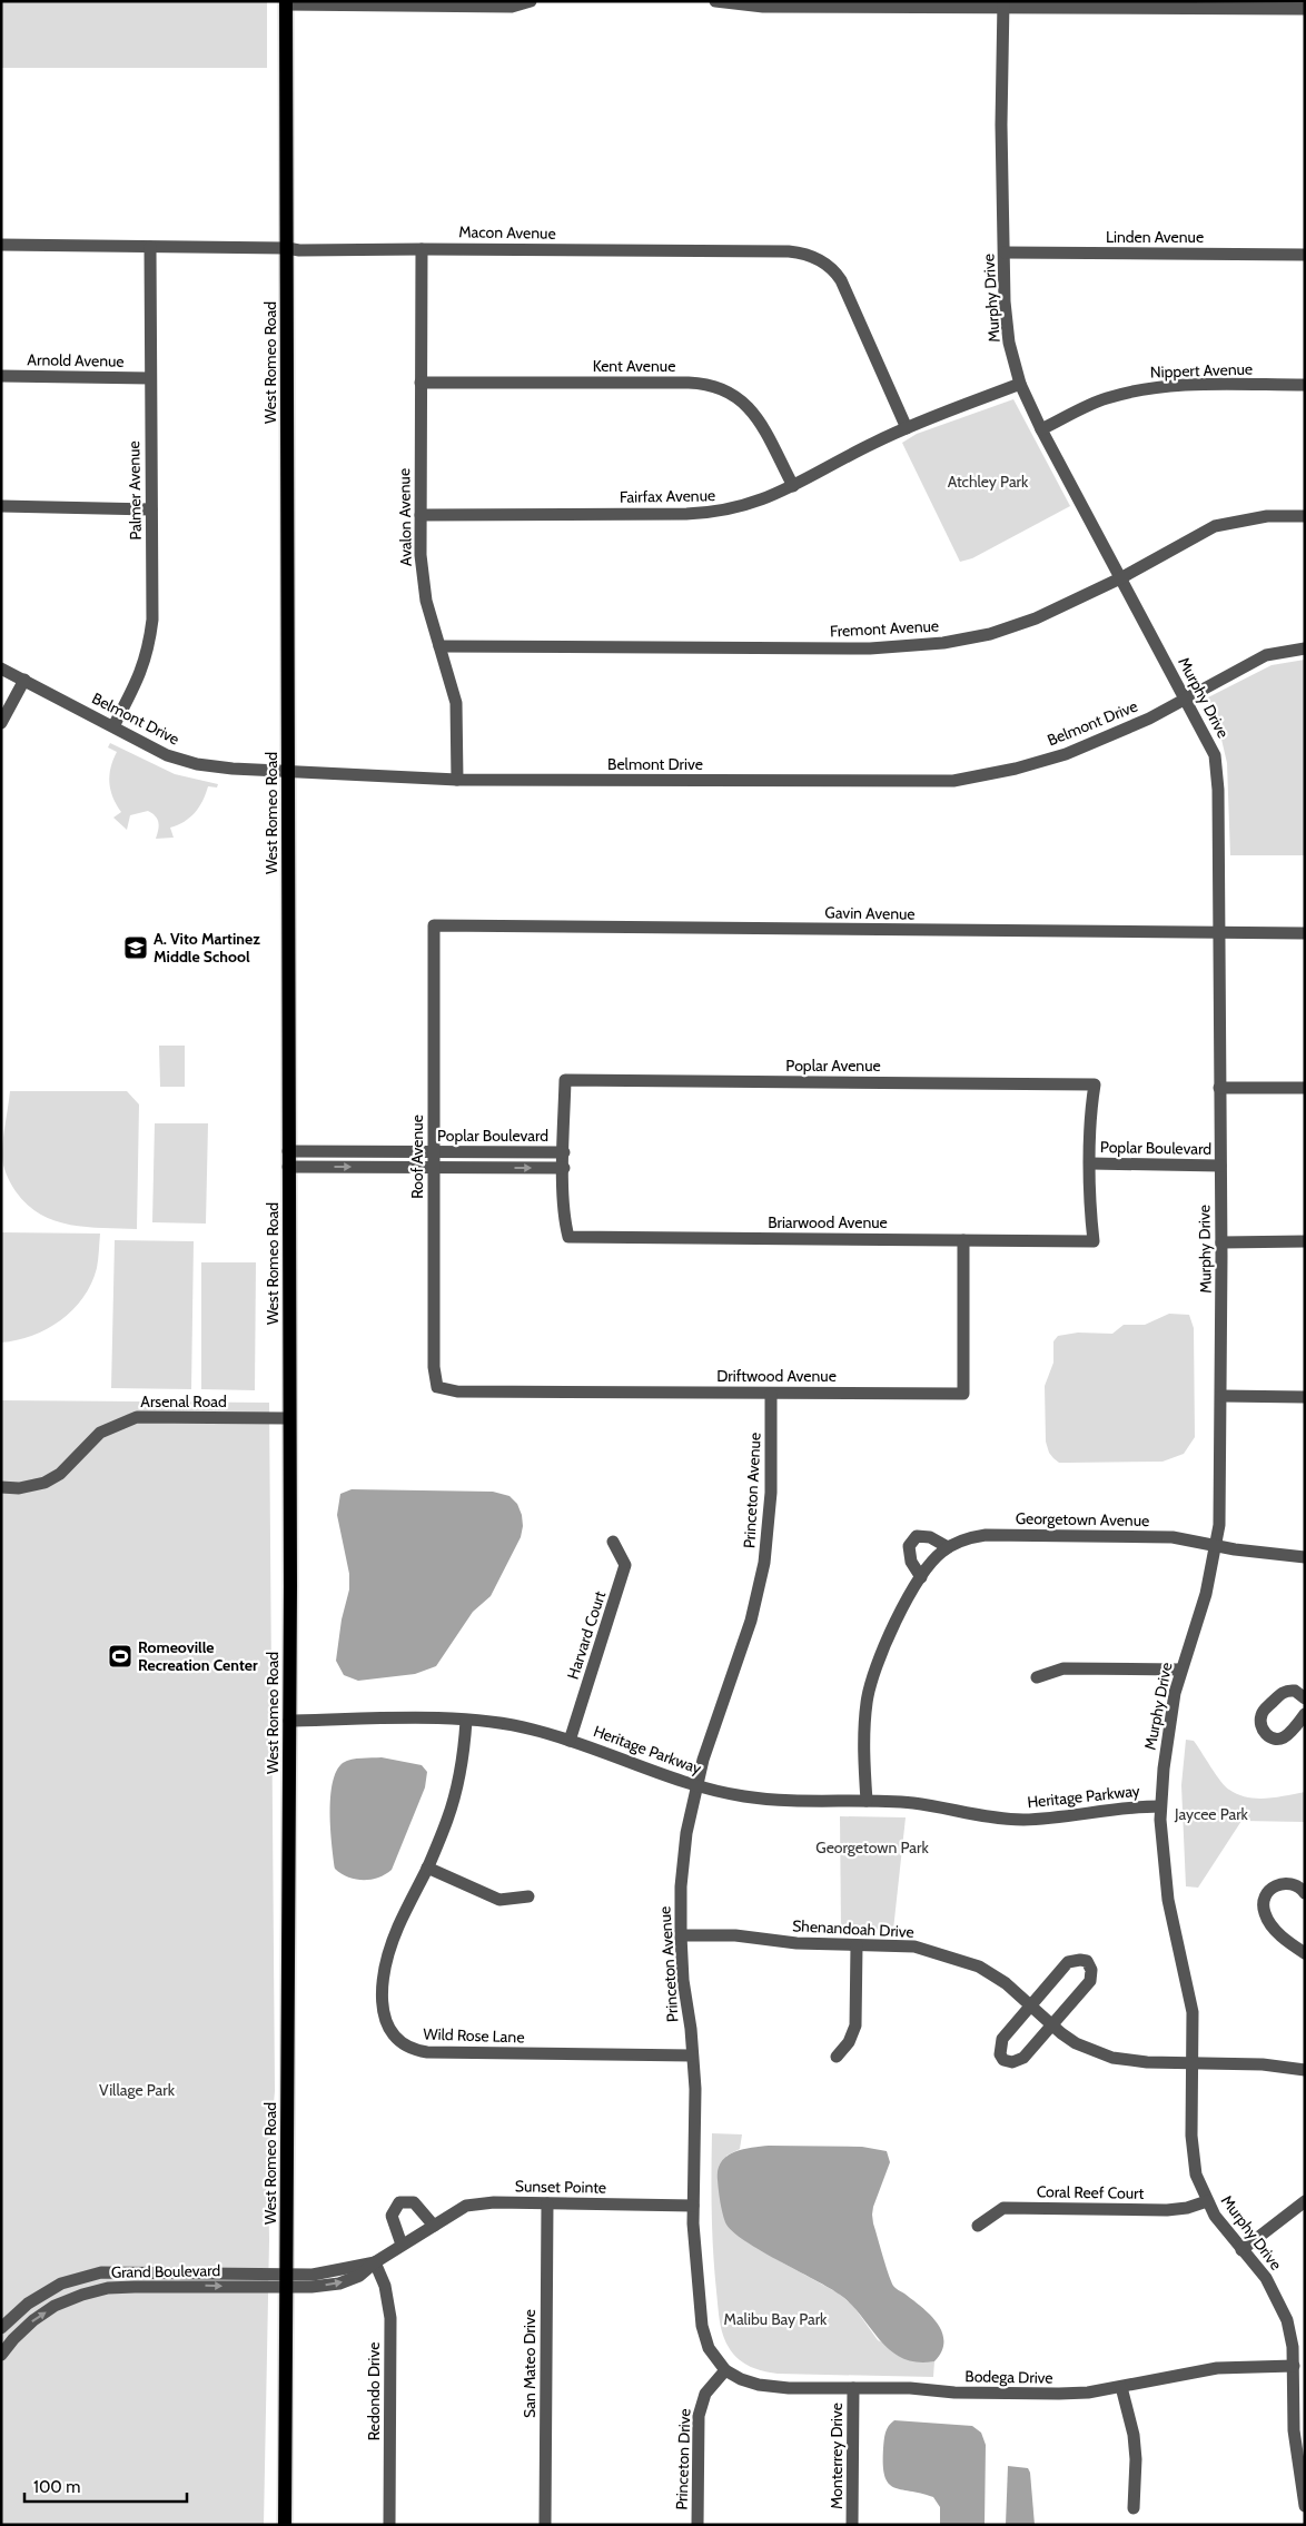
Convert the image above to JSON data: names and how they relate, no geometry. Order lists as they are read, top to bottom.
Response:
{
  "streets": {
    "main road": ["West Romeo Road"],
    "street": [
      "Macon Avenue",
      "Linden Avenue",
      "Murphy Drive",
      "Arnold Avenue",
      "Kent Avenue",
      "Nippert Avenue",
      "Palmer Avenue",
      "Fairfax Avenue",
      "Avalon Avenue",
      "Fremont Avenue",
      "Belmont Drive",
      "Gavin Avenue",
      "Poplar Avenue",
      "Poplar Boulevard",
      "Roof Avenue",
      "Briarwood Avenue",
      "Driftwood Avenue",
      "Arsenal Road",
      "Princeton Avenue",
      "Georgetown Avenue",
      "Harvard Court",
      "Heritage Parkway",
      "Shenandoah Drive",
      "Wild Rose Lane",
      "Sunset Pointe",
      "Coral Reef Court",
      "Grand Boulevard",
      "San Mateo Drive",
      "Bodega Drive",
      "Redondo Drive",
      "Monterrey Drive",
      "Princeton Drive"
    ]
  },
  "crossings": [
    ["Macon Avenue", "West Romeo Road"],
    ["Macon Avenue", "Palmer Avenue"],
    ["Macon Avenue", "Fairfax Avenue"],
    ["Macon Avenue", "Avalon Avenue"],
    ["Linden Avenue", "Murphy Drive"],
    ["Murphy Drive", "Nippert Avenue"],
    ["Murphy Drive", "Fairfax Avenue"],
    ["Murphy Drive", "Fremont Avenue"],
    ["Murphy Drive", "Belmont Drive"],
    ["Murphy Drive", "Gavin Avenue"],
    ["Murphy Drive", "Poplar Boulevard"],
    ["Murphy Drive", "Georgetown Avenue"],
    ["Murphy Drive", "Heritage Parkway"],
    ["Murphy Drive", "Shenandoah Drive"],
    ["Murphy Drive", "Coral Reef Court"],
    ["Murphy Drive", "Bodega Drive"],
    ["Arnold Avenue", "Palmer Avenue"],
    ["West Romeo Road", "Belmont Drive"],
    ["West Romeo Road", "Poplar Boulevard"],
    ["West Romeo Road", "Arsenal Road"],
    ["West Romeo Road", "Heritage Parkway"],
    ["West Romeo Road", "Sunset Pointe"],
    ["West Romeo Road", "Grand Boulevard"],
    ["Kent Avenue", "Fairfax Avenue"],
    ["Kent Avenue", "Avalon Avenue"],
    ["Palmer Avenue", "Belmont Drive"],
    ["Fairfax Avenue", "Avalon Avenue"],
    ["Avalon Avenue", "Fremont Avenue"],
    ["Avalon Avenue", "Belmont Drive"],
    ["Gavin Avenue", "Roof Avenue"],
    ["Poplar Avenue", "Poplar Boulevard"],
    ["Poplar Avenue", "Briarwood Avenue"],
    ["Poplar Boulevard", "Roof Avenue"],
    ["Poplar Boulevard", "Briarwood Avenue"],
    ["Roof Avenue", "Driftwood Avenue"],
    ["Briarwood Avenue", "Driftwood Avenue"],
    ["Driftwood Avenue", "Princeton Avenue"],
    ["Princeton Avenue", "Heritage Parkway"],
    ["Princeton Avenue", "Shenandoah Drive"],
    ["Princeton Avenue", "Wild Rose Lane"],
    ["Princeton Avenue", "Sunset Pointe"],
    ["Princeton Avenue", "Bodega Drive"],
    ["Princeton Avenue", "Princeton Drive"],
    ["Georgetown Avenue", "Heritage Parkway"],
    ["Harvard Court", "Heritage Parkway"],
    ["Heritage Parkway", "Wild Rose Lane"],
    ["Sunset Pointe", "Grand Boulevard"],
    ["Sunset Pointe", "San Mateo Drive"],
    ["Sunset Pointe", "Redondo Drive"],
    ["Bodega Drive", "Monterrey Drive"],
    ["Bodega Drive", "Princeton Drive"]
  ],
  "parks": [
    "Atchley Park",
    "Jaycee Park",
    "Georgetown Park",
    "Village Park",
    "Malibu Bay Park"
  ],
  "places": {
    "school or university": ["A. Vito Martinez Middle School"],
    "sports": ["Romeoville Recreation Center"]
  },
  "scale_bar": "100 m"
}
